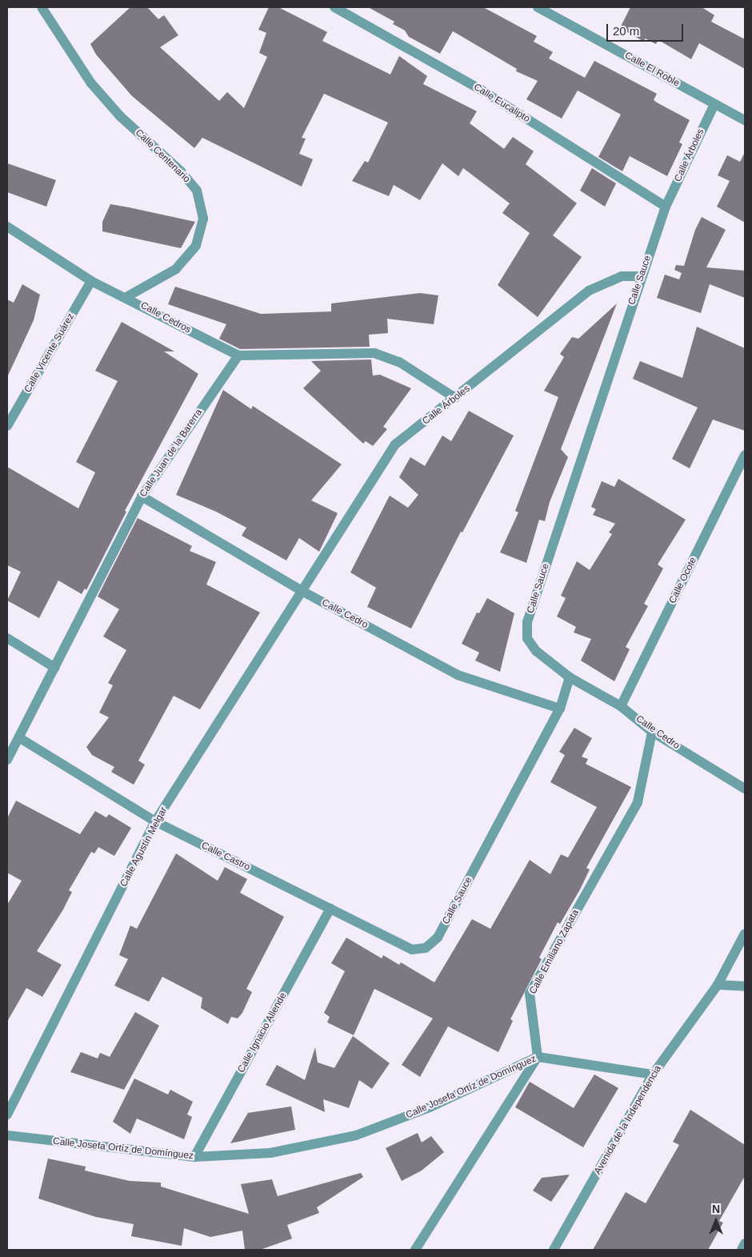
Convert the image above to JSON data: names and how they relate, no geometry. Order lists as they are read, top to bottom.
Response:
{
  "streets": {
    "street": [
      "Calle El Roble",
      "Calle Eucalipto",
      "Calle Árboles",
      "Calle Centenario",
      "Calle Sauce",
      "Calle Cedros",
      "Calle Vicente Suárez",
      "Calle Juan de la Barerra",
      "Calle Ocote",
      "Calle Cedro",
      "Calle Agustín Melgar",
      "Calle Castro",
      "Calle Emiliano Zapata",
      "Calle Ignacio Allende",
      "Calle Josefa Ortíz de Domínguez",
      "Avenida de la Independencia"
    ]
  },
  "crossings": [
    ["Calle El Roble", "Calle Árboles"],
    ["Calle Eucalipto", "Calle Árboles"],
    ["Calle Eucalipto", "Calle Sauce"],
    ["Calle Árboles", "Calle Sauce"],
    ["Calle Árboles", "Calle Cedro"],
    ["Calle Árboles", "Calle Agustín Melgar"],
    ["Calle Centenario", "Calle Cedros"],
    ["Calle Sauce", "Calle Cedro"],
    ["Calle Sauce", "Calle Castro"],
    ["Calle Cedros", "Calle Vicente Suárez"],
    ["Calle Cedros", "Calle Juan de la Barerra"],
    ["Calle Juan de la Barerra", "Calle Cedro"],
    ["Calle Juan de la Barerra", "Calle Castro"],
    ["Calle Ocote", "Calle Cedro"],
    ["Calle Cedro", "Calle Agustín Melgar"],
    ["Calle Cedro", "Calle Emiliano Zapata"],
    ["Calle Agustín Melgar", "Calle Castro"],
    ["Calle Castro", "Calle Ignacio Allende"],
    ["Calle Emiliano Zapata", "Calle Josefa Ortíz de Domínguez"],
    ["Calle Ignacio Allende", "Calle Josefa Ortíz de Domínguez"],
    ["Calle Josefa Ortíz de Domínguez", "Avenida de la Independencia"]
  ],
  "scale_bar": "20 m",
  "north": "top"
}
